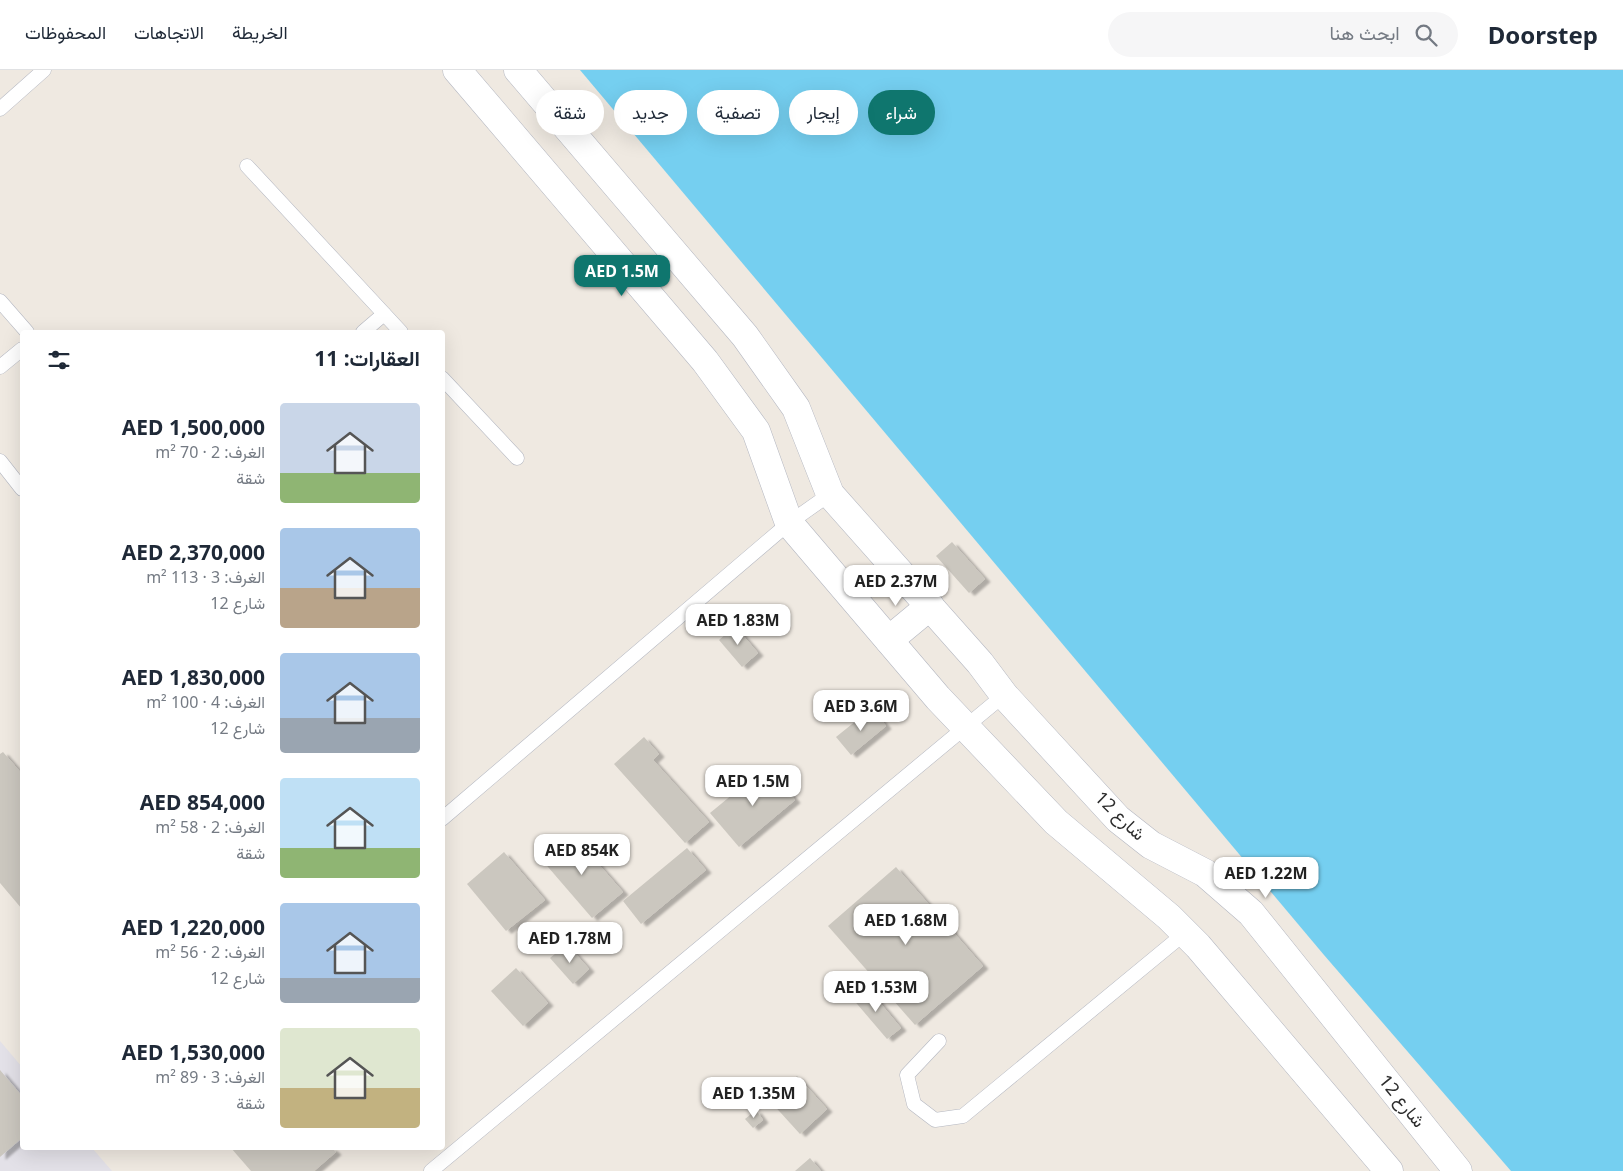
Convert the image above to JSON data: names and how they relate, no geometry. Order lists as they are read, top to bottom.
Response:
{
  "streets": {
    "street": ["شارع 12"]
  },
  "page": {
    "header": "Doorstep",
    "search": "ابحث هنا",
    "nav": ["الخريطة", "الاتجاهات", "المحفوظات"],
    "chip": [
      "شراء",
      "إيجار",
      "تصفية",
      "جديد",
      "شقة"
    ],
    "price": [
      "AED 1.5M",
      "AED 2.37M",
      "AED 1.83M",
      "AED 3.6M",
      "AED 1.5M",
      "AED 854K",
      "AED 1.22M",
      "AED 1.68M",
      "AED 1.78M",
      "AED 1.53M",
      "AED 1.35M"
    ],
    "heading": "العقارات: 11",
    "list": [
      {
        "name": "AED 1,500,000",
        "note": "الغرف: 2 · 70 m² · شقة"
      },
      {
        "name": "AED 2,370,000",
        "note": "الغرف: 3 · 113 m² · شارع 12"
      },
      {
        "name": "AED 1,830,000",
        "note": "الغرف: 4 · 100 m² · شارع 12"
      },
      {
        "name": "AED 854,000",
        "note": "الغرف: 2 · 58 m² · شقة"
      },
      {
        "name": "AED 1,220,000",
        "note": "الغرف: 2 · 56 m² · شارع 12"
      },
      {
        "name": "AED 1,530,000",
        "note": "الغرف: 3 · 89 m² · شقة"
      }
    ]
  }
}
